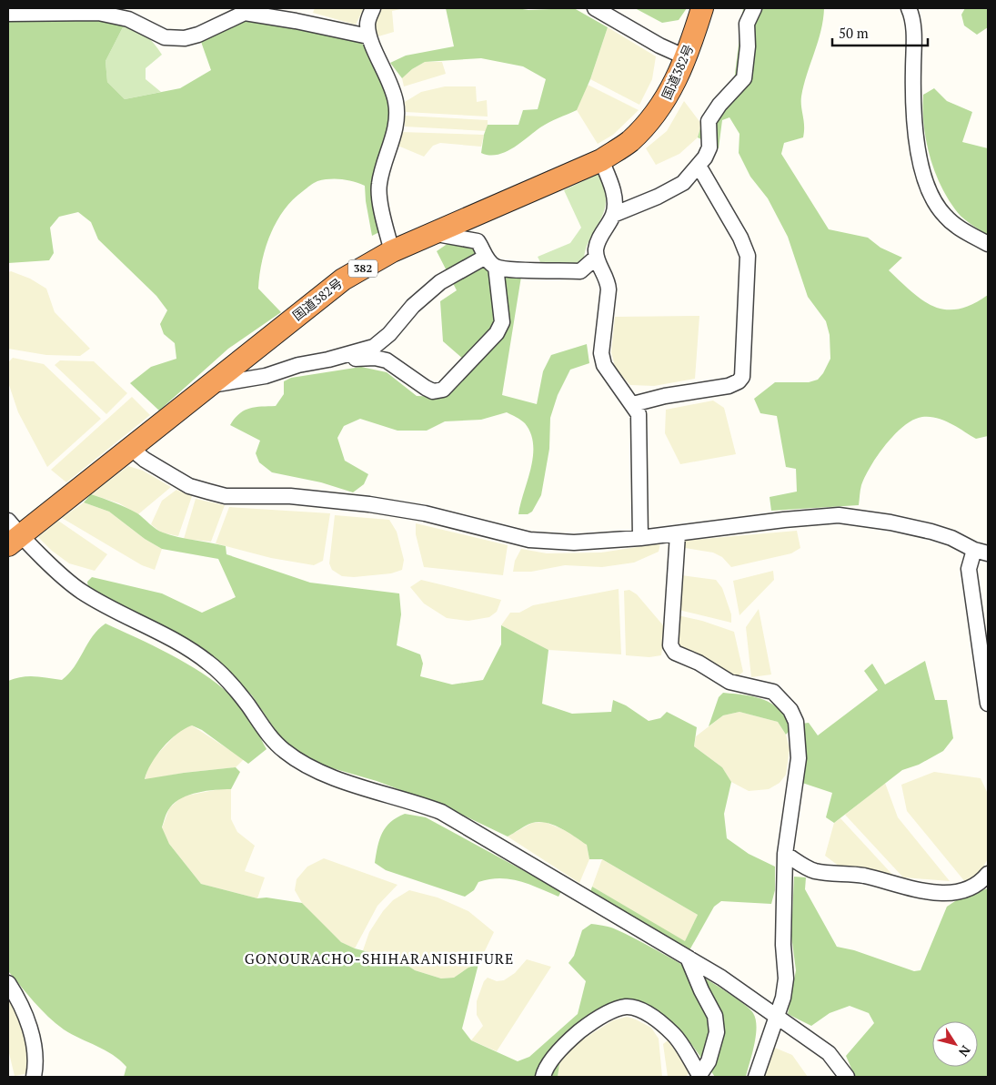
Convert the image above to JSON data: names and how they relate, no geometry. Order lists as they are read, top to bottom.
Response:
{
  "streets": {
    "highway": ["国道382号", "382"]
  },
  "districts": ["GONOURACHO-SHIHARANISHIFURE"],
  "scale_bar": "50 m",
  "north": "bottom right"
}
